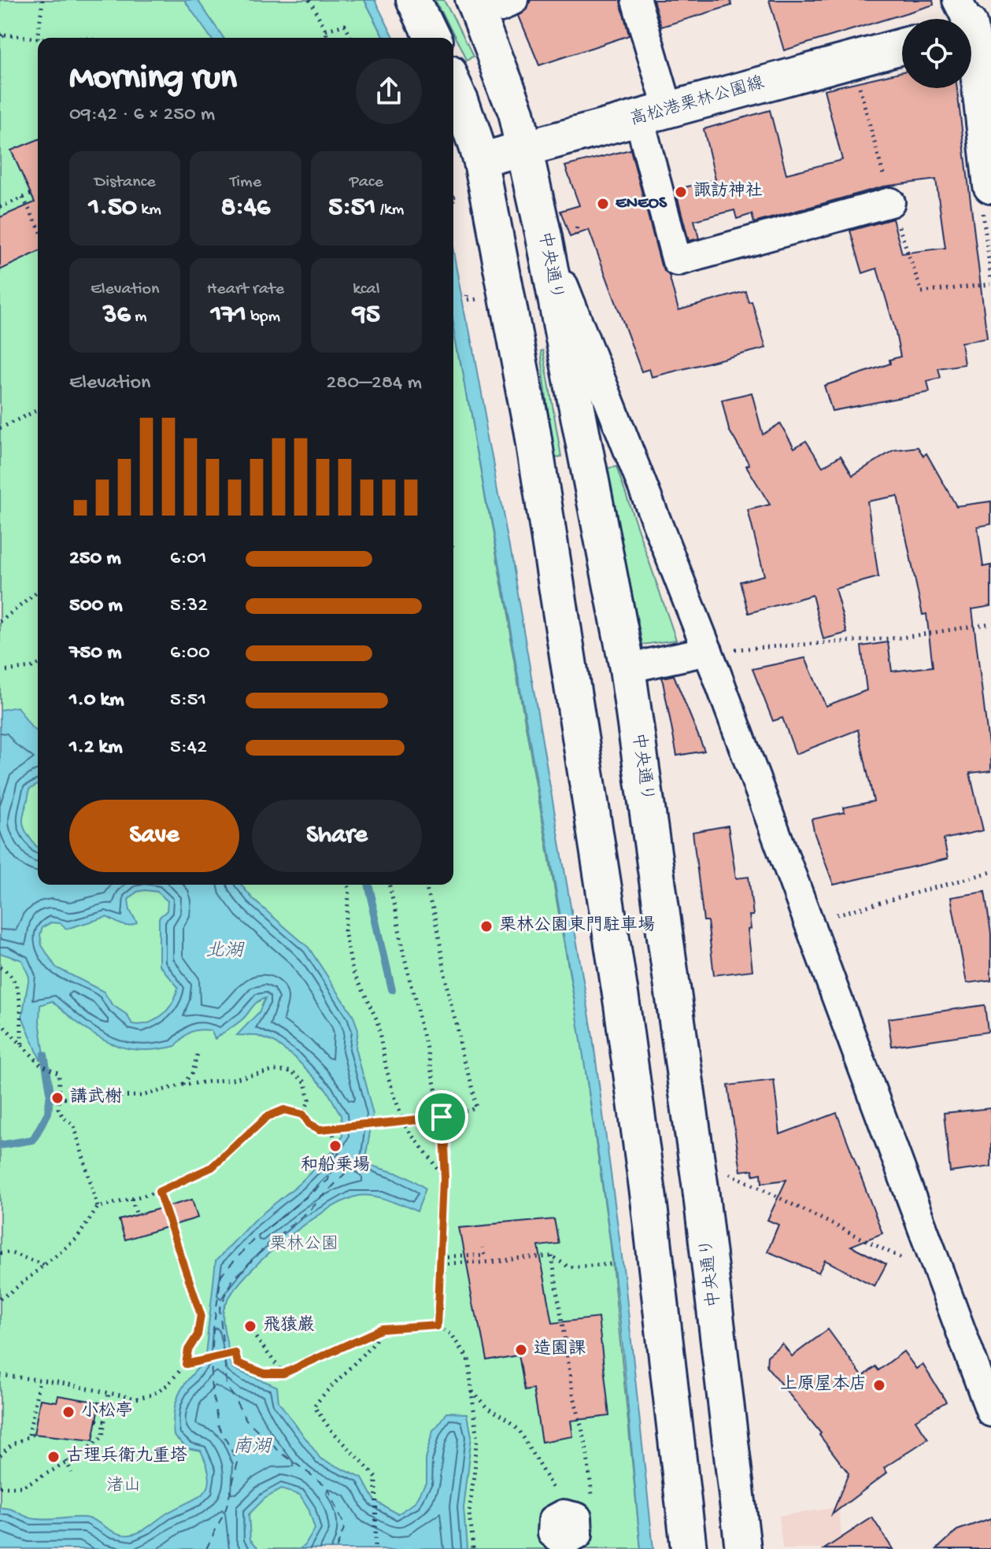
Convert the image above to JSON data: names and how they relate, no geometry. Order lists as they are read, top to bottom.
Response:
{
  "streets": {
    "main road": ["高松港栗林公園線", "中央通り"]
  },
  "crossings": [
    ["高松港栗林公園線", "中央通り"]
  ],
  "water": ["北湖", "南湖"],
  "parks": ["栗林公園", "渚山"],
  "places": [
    "諏訪神社",
    "ENEOS",
    "栗林公園東門駐車場",
    "講武榭",
    "和船乗場",
    "飛猿巌",
    "造園課",
    "上原屋本店",
    "小松亭",
    "古理兵衛九重塔"
  ],
  "page": {
    "heading": ["Morning run", "09:42 · 6 × 250 m"],
    "stats": [
      ["Distance", "1.50 km"],
      ["Time", "8:46"],
      ["Pace", "5:51 /km"],
      ["Elevation", "36 m"],
      ["Heart rate", "171 bpm"],
      ["kcal", "95"]
    ],
    "chart": ["Elevation", "280–284 m"],
    "list": [
      {
        "name": "250 m",
        "note": "6:01"
      },
      {
        "name": "500 m",
        "note": "5:32"
      },
      {
        "name": "750 m",
        "note": "6:00"
      },
      {
        "name": "1.0 km",
        "note": "5:51"
      },
      {
        "name": "1.2 km",
        "note": "5:42"
      }
    ],
    "buttons": ["Save", "Share"]
  }
}
